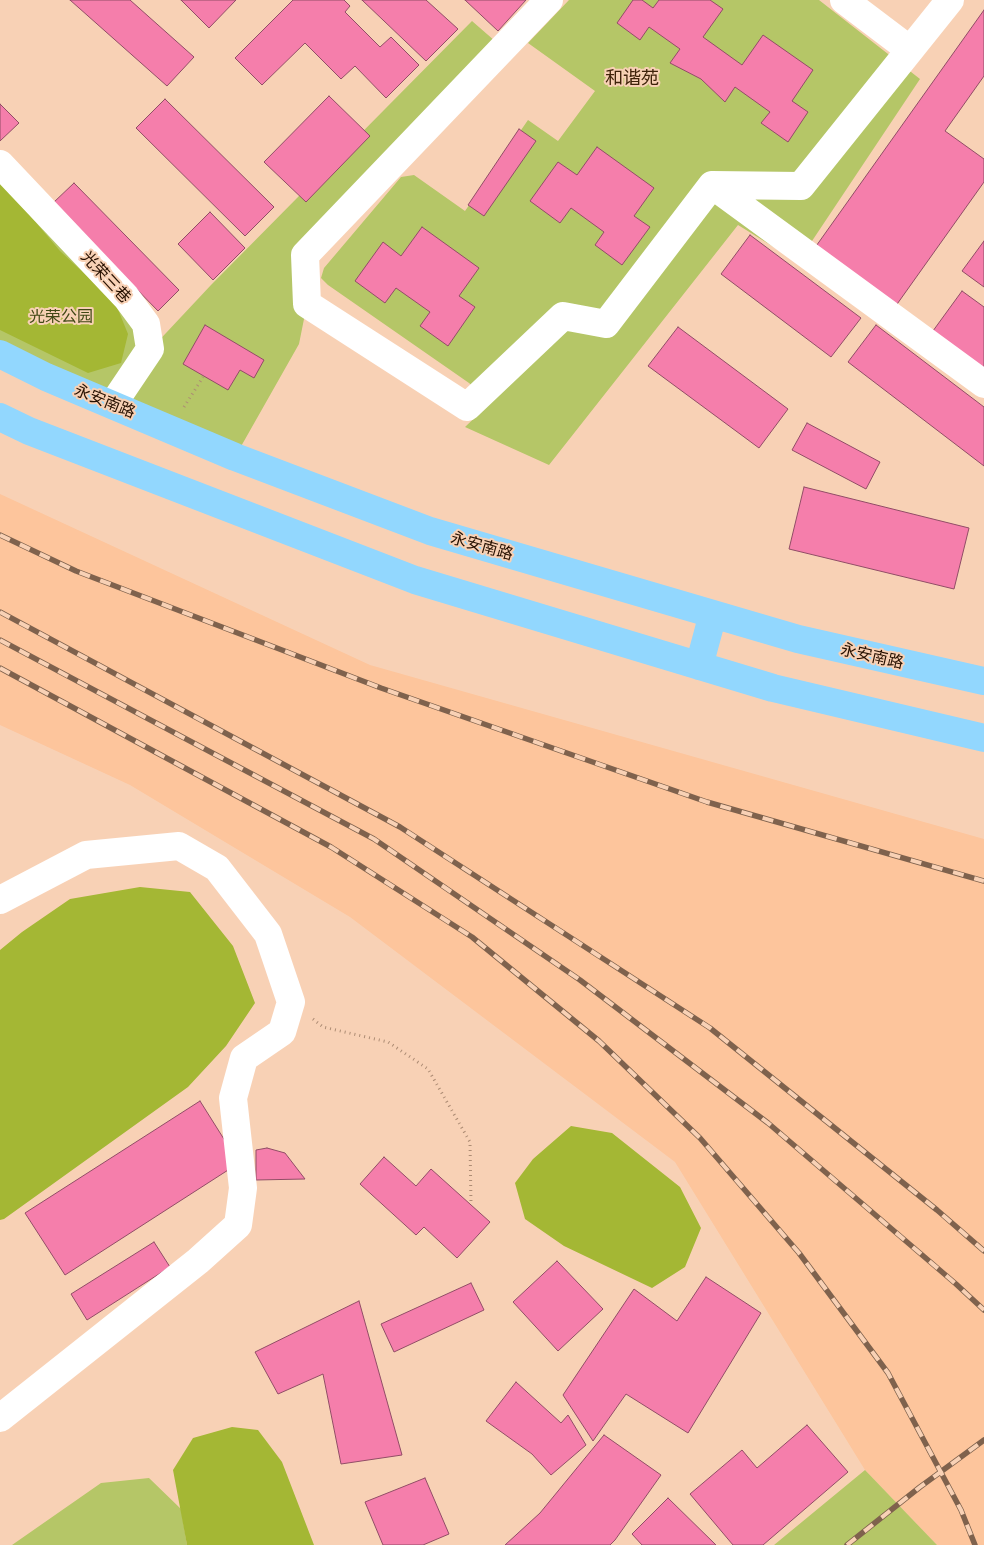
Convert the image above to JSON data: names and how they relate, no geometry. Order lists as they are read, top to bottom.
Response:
{
  "streets": {
    "main road": ["永安南路"],
    "street": ["光荣三巷"]
  },
  "crossings": [
    ["光荣三巷", "永安南路"]
  ],
  "districts": ["和谐苑"],
  "parks": ["光荣公园"]
}
